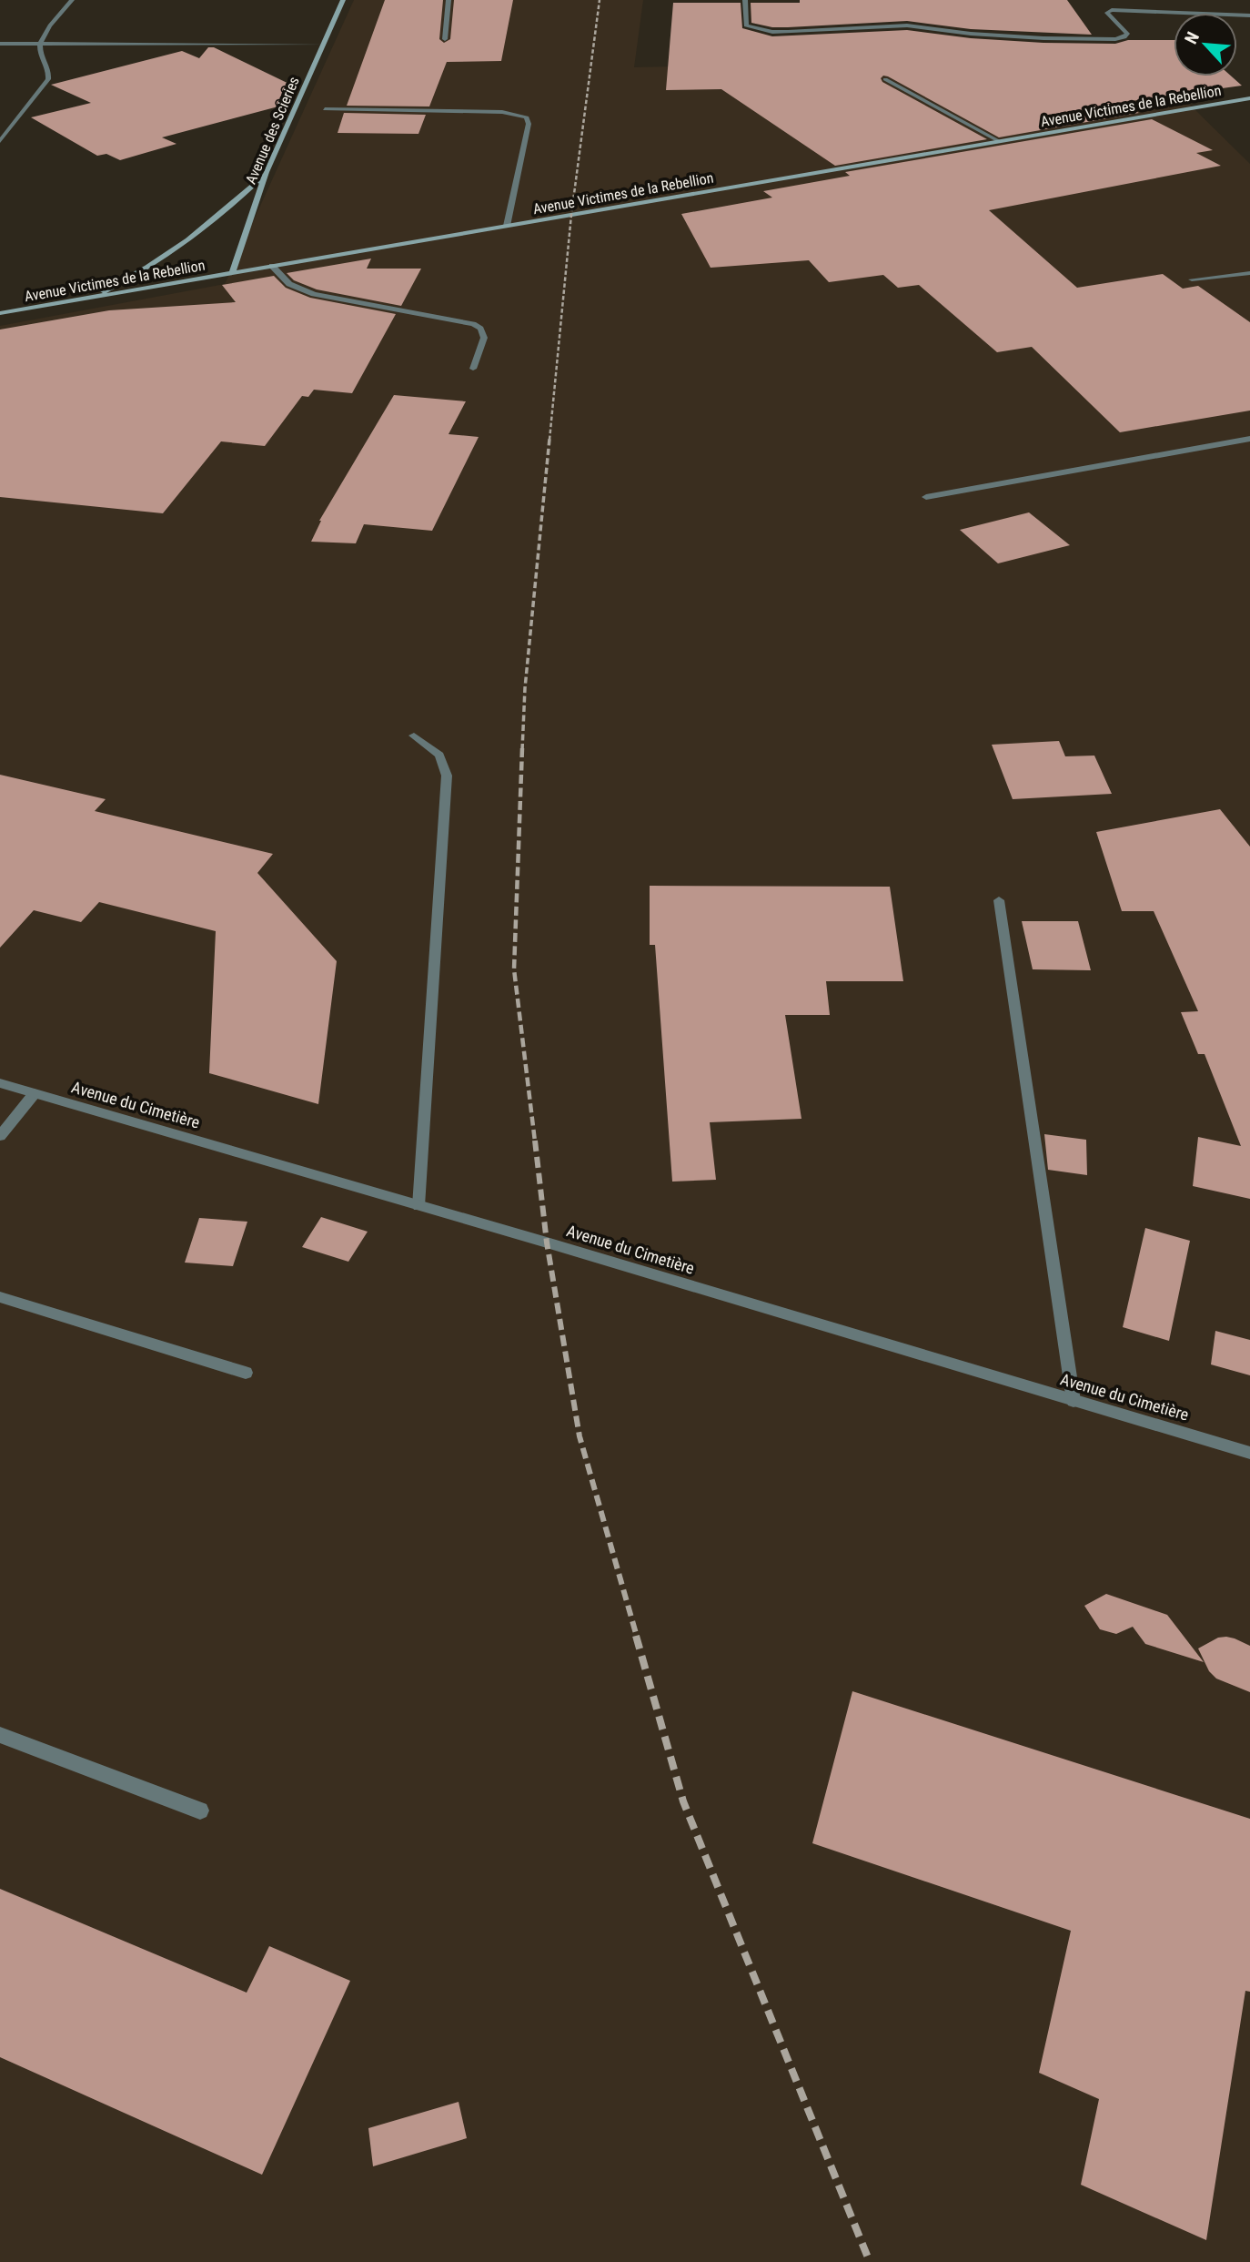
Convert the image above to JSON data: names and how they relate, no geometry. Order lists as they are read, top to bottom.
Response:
{
  "streets": {
    "street": ["Avenue Victimes de la Rebellion", "Avenue des Scieries", "Avenue du Cimetière"]
  },
  "crossings": [
    ["Avenue Victimes de la Rebellion", "Avenue des Scieries"]
  ],
  "north": "top left"
}
